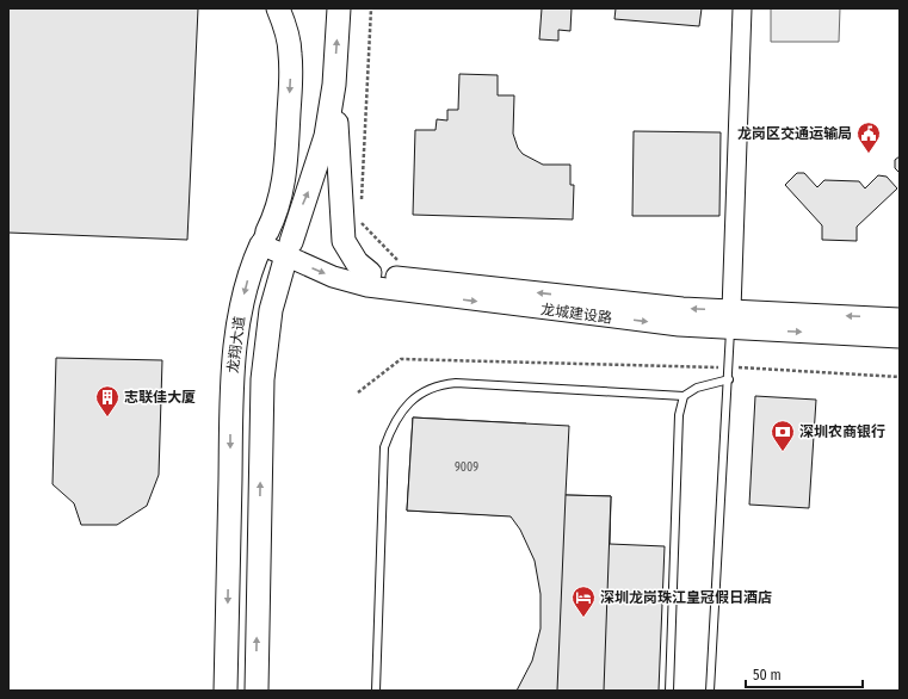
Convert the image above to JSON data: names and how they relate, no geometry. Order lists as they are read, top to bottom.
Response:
{
  "streets": {
    "main road": ["龙城建设路", "龙翔大道"]
  },
  "crossings": [
    ["龙城建设路", "龙翔大道"]
  ],
  "places": {
    "public building": ["龙岗区交通运输局"],
    "building": ["志联佳大厦"],
    "bank": ["深圳农商银行"],
    "hotel": ["深圳龙岗珠江皇冠假日酒店"]
  },
  "house_numbers": ["9009"],
  "scale_bar": "50 m"
}
